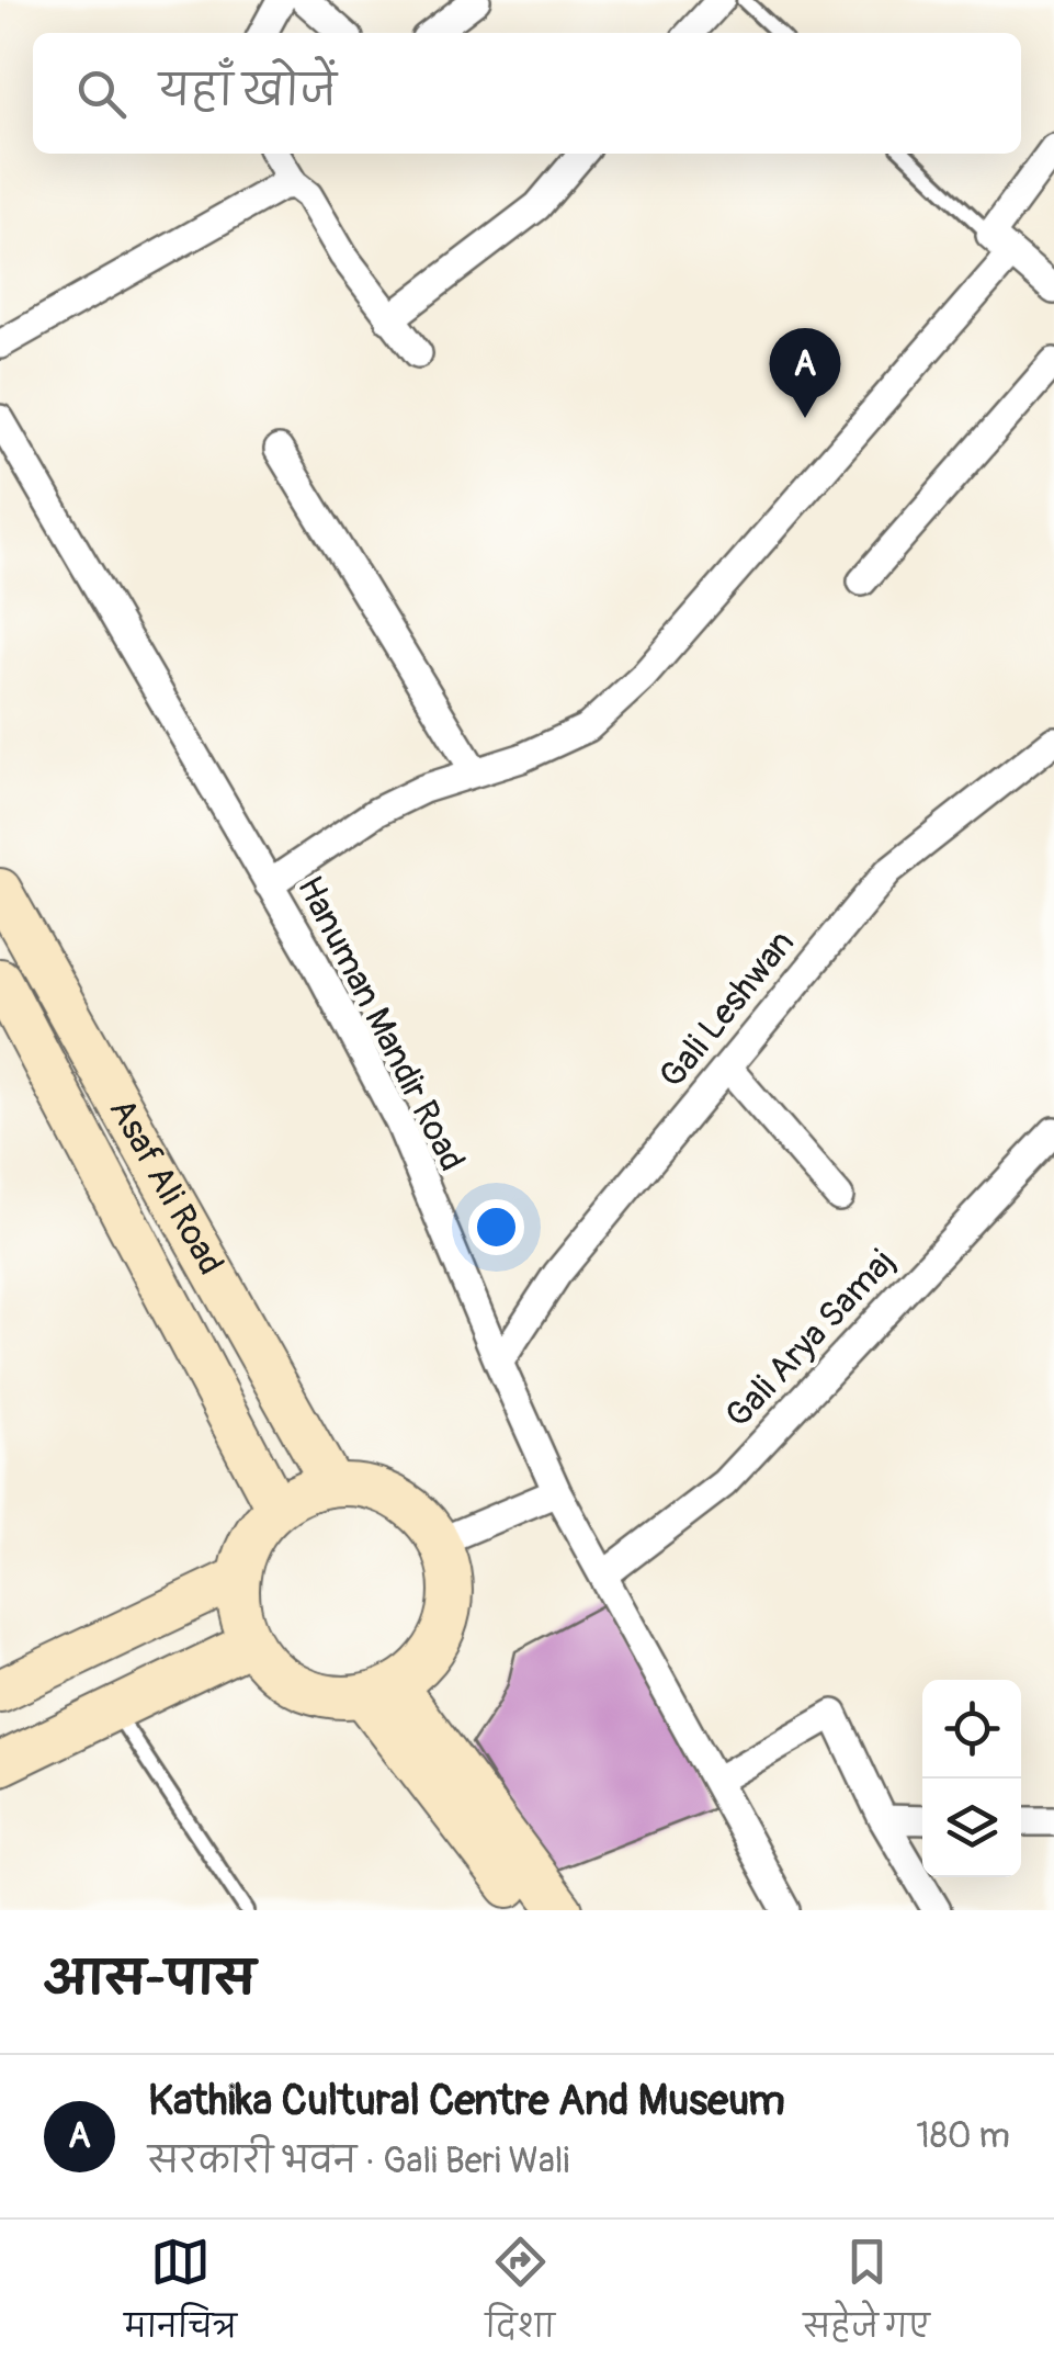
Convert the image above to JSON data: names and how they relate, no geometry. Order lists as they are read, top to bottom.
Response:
{
  "streets": {
    "main road": ["Asaf Ali Road"],
    "street": ["Gali Leshwan", "Hanuman Mandir Road", "Gali Arya Samaj"]
  },
  "crossings": [
    ["Gali Leshwan", "Hanuman Mandir Road"],
    ["Hanuman Mandir Road", "Gali Arya Samaj"]
  ],
  "page": {
    "search": "यहाँ खोजें",
    "pins": "A",
    "heading": "आस-पास",
    "list": [
      {
        "mark": "A",
        "name": "Kathika Cultural Centre And Museum",
        "note": "सरकारी भवन · Gali Beri Wali",
        "value": "180 m"
      }
    ],
    "nav": ["मानचित्र", "दिशा", "सहेजे गए"]
  }
}
